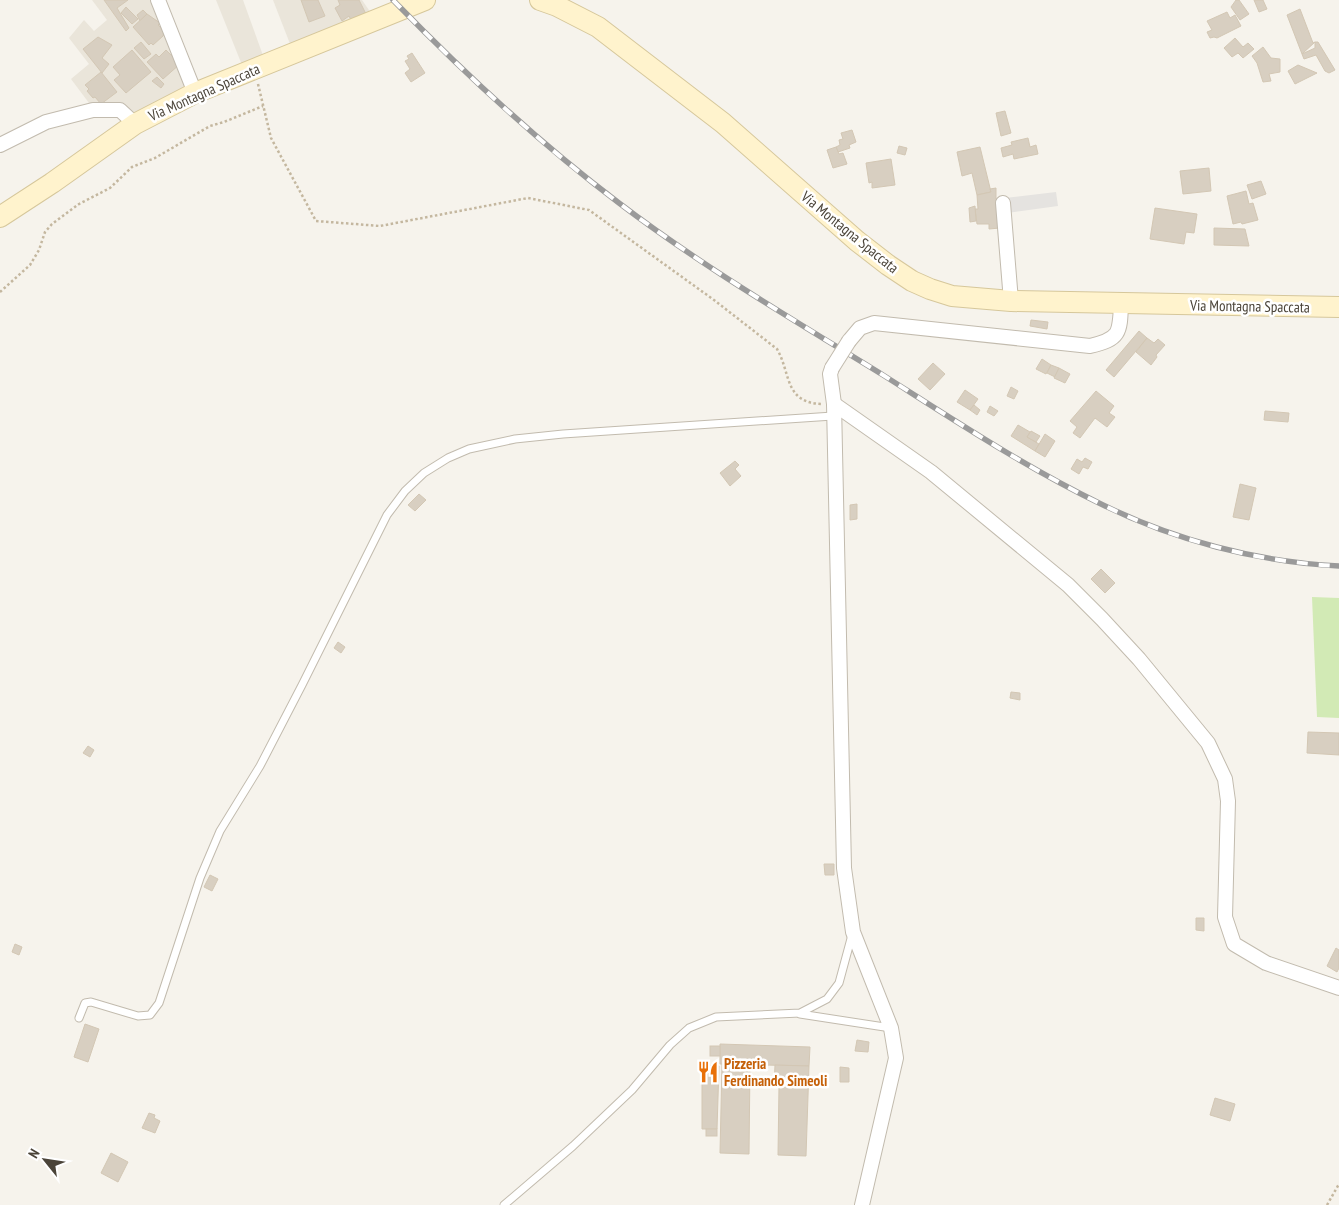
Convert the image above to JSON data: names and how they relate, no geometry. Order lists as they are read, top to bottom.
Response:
{
  "streets": {
    "main road": ["Via Montagna Spaccata"]
  },
  "places": {
    "restaurant": ["Pizzeria Ferdinando Simeoli"]
  },
  "north": "top left"
}
